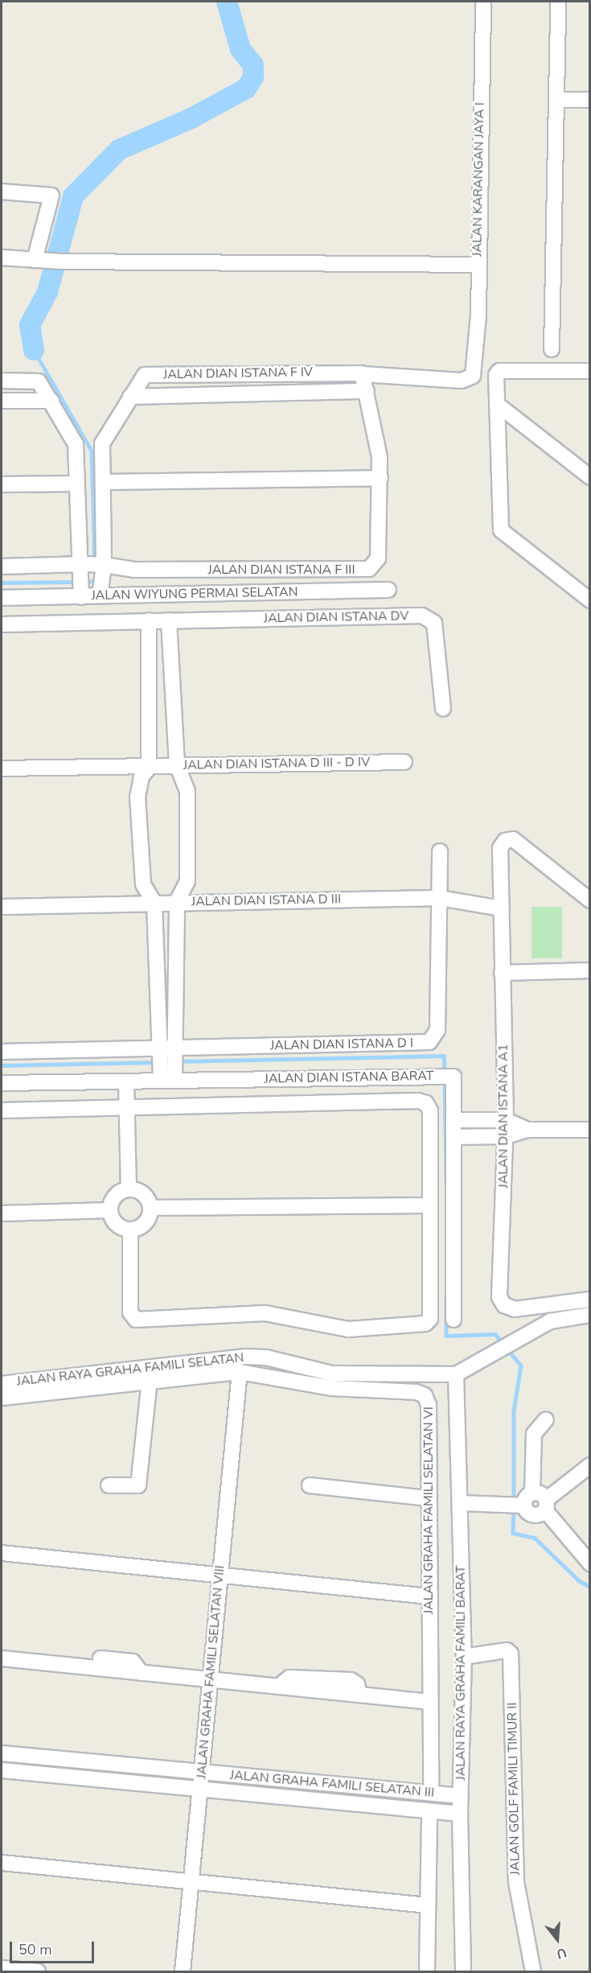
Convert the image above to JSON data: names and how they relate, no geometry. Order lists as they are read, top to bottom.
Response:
{
  "streets": {
    "street": [
      "JALAN KARANGAN JAYA I",
      "JALAN DIAN ISTANA F IV",
      "JALAN DIAN ISTANA F III",
      "JALAN WIYUNG PERMAI SELATAN",
      "JALAN DIAN ISTANA DV",
      "JALAN DIAN ISTANA D III - D IV",
      "JALAN DIAN ISTANA D III",
      "JALAN DIAN ISTANA D I",
      "JALAN DIAN ISTANA BARAT",
      "JALAN DIAN ISTANA A1",
      "JALAN RAYA GRAHA FAMILI SELATAN",
      "JALAN GRAHA FAMILI SELATAN VI",
      "JALAN GRAHA FAMILI SELATAN VIII",
      "JALAN RAYA GRAHA FAMILI BARAT",
      "JALAN GRAHA FAMILI SELATAN III",
      "JALAN GOLF FAMILI TIMUR II"
    ]
  },
  "crossings": [
    ["JALAN KARANGAN JAYA I", "JALAN DIAN ISTANA F IV"],
    ["JALAN KARANGAN JAYA I", "JALAN DIAN ISTANA F III"],
    ["JALAN DIAN ISTANA F IV", "JALAN DIAN ISTANA F III"],
    ["JALAN DIAN ISTANA F IV", "JALAN WIYUNG PERMAI SELATAN"],
    ["JALAN DIAN ISTANA DV", "JALAN DIAN ISTANA D III - D IV"],
    ["JALAN DIAN ISTANA D III - D IV", "JALAN DIAN ISTANA D III"],
    ["JALAN DIAN ISTANA D III", "JALAN DIAN ISTANA D I"],
    ["JALAN DIAN ISTANA D III", "JALAN DIAN ISTANA A1"],
    ["JALAN RAYA GRAHA FAMILI SELATAN", "JALAN RAYA GRAHA FAMILI BARAT"],
    ["JALAN GRAHA FAMILI SELATAN VI", "JALAN GRAHA FAMILI SELATAN VIII"],
    ["JALAN GRAHA FAMILI SELATAN VI", "JALAN GRAHA FAMILI SELATAN III"],
    ["JALAN GRAHA FAMILI SELATAN VIII", "JALAN GRAHA FAMILI SELATAN III"],
    ["JALAN RAYA GRAHA FAMILI BARAT", "JALAN GRAHA FAMILI SELATAN III"],
    ["JALAN RAYA GRAHA FAMILI BARAT", "JALAN GOLF FAMILI TIMUR II"]
  ],
  "scale_bar": "50 m",
  "north": "bottom"
}
